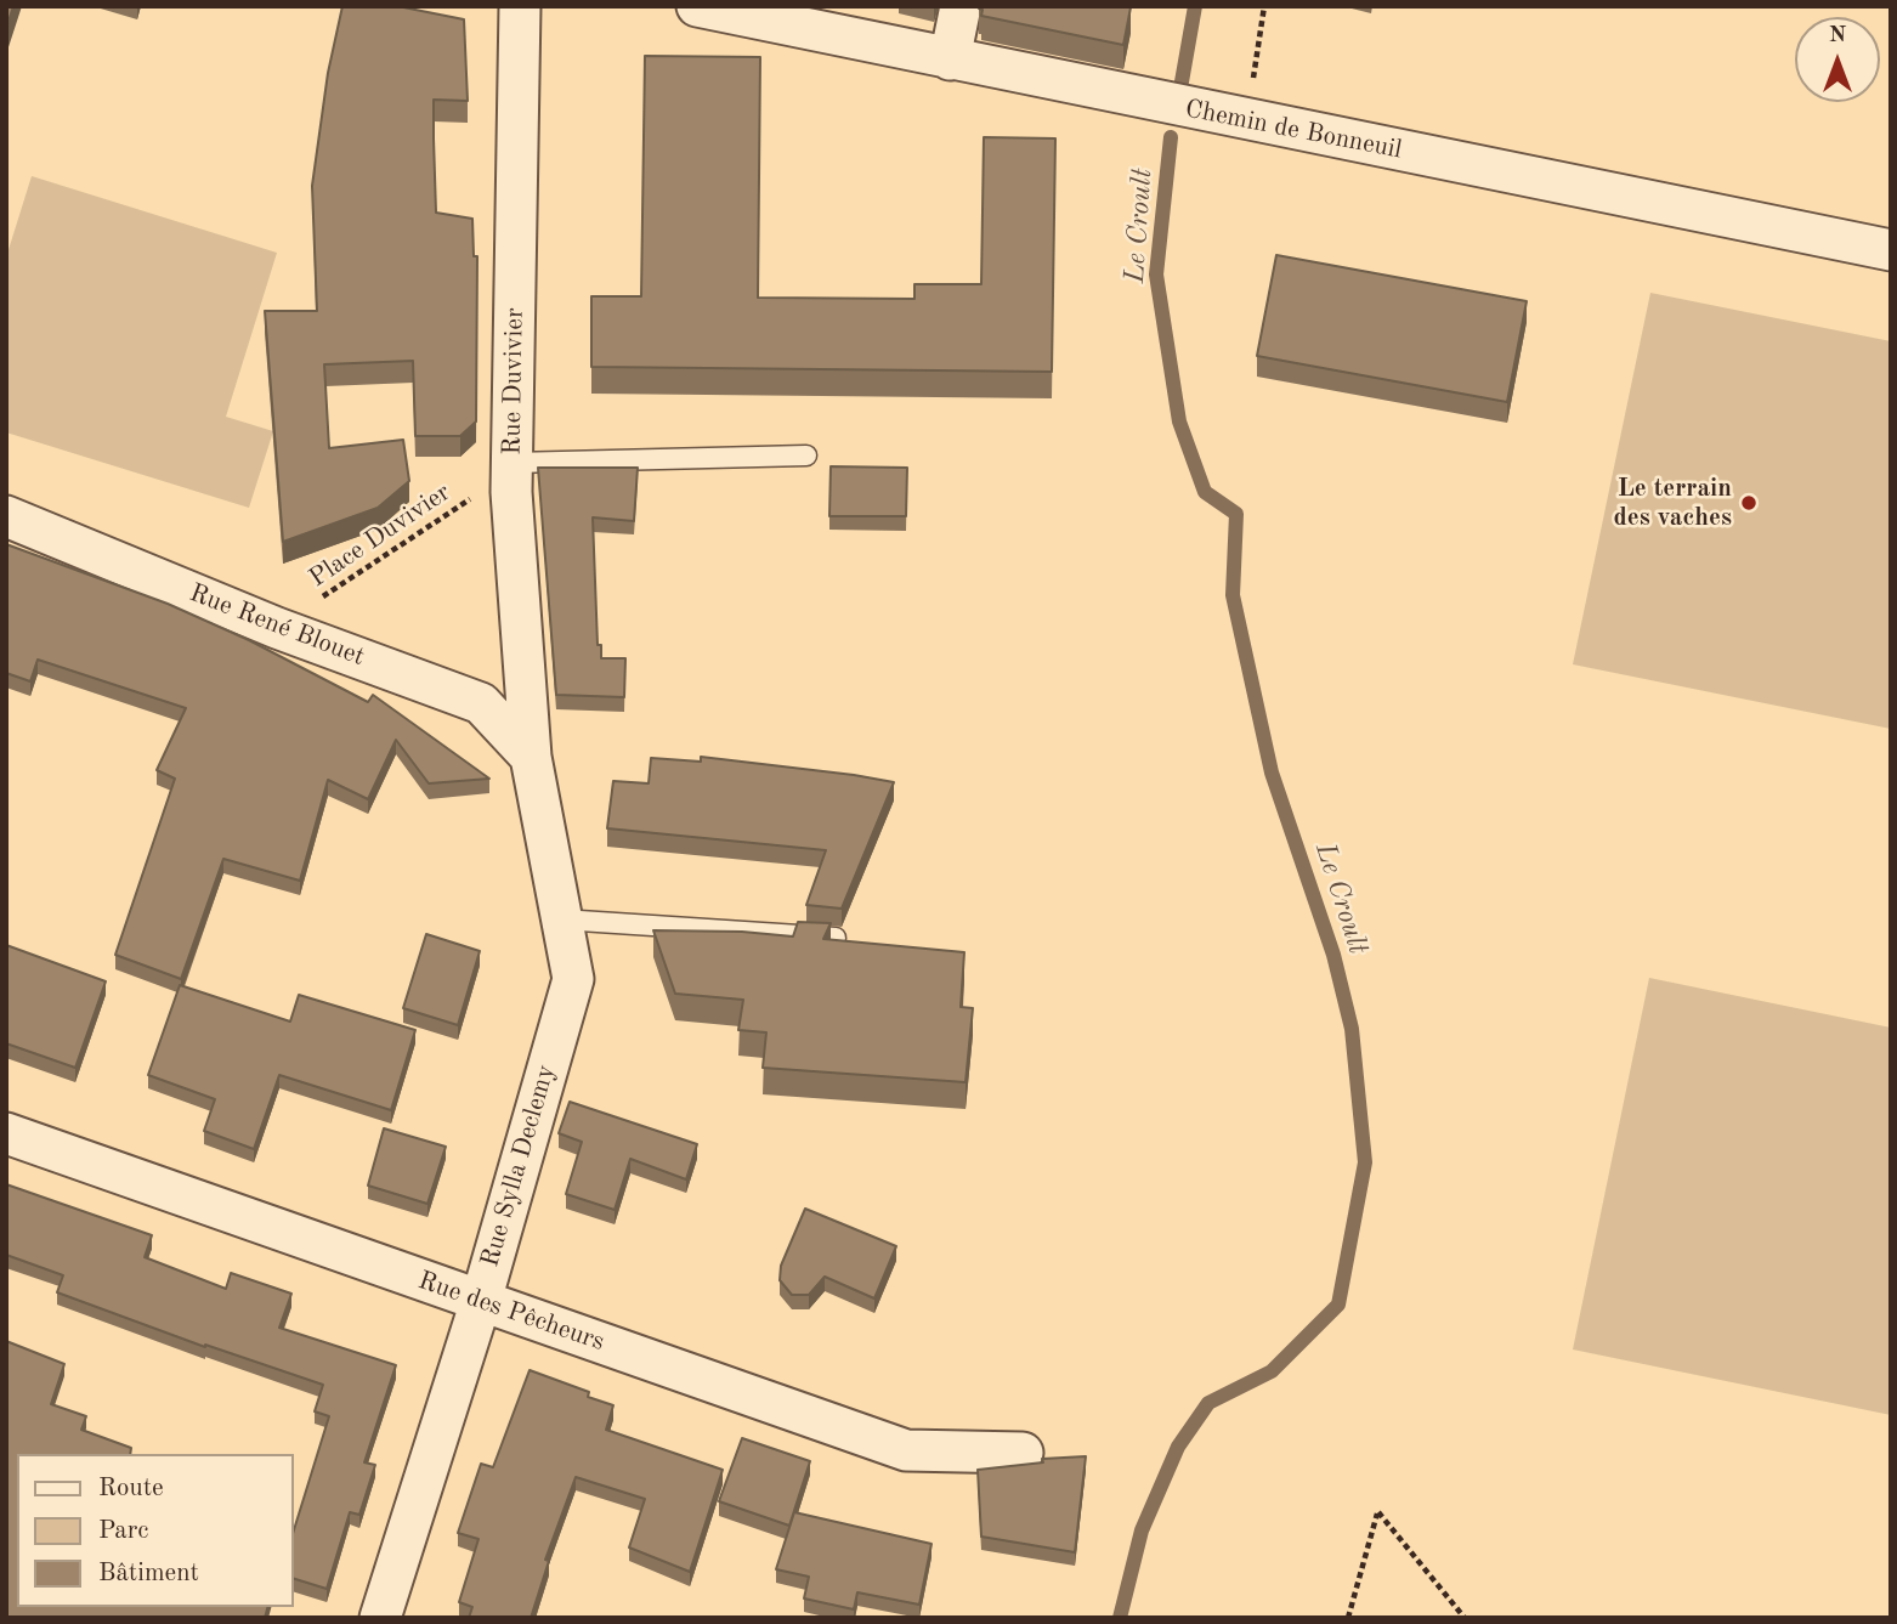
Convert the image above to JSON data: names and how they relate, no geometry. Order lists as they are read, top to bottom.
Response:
{
  "streets": {
    "street": [
      "Chemin de Bonneuil",
      "Rue Duvivier",
      "Rue René Blouet",
      "Rue Sylla Declemy",
      "Rue des Pêcheurs"
    ],
    "path": ["Place Duvivier"]
  },
  "crossings": [
    ["Rue Duvivier", "Place Duvivier"],
    ["Rue Duvivier", "Rue René Blouet"],
    ["Rue Duvivier", "Rue Sylla Declemy"],
    ["Place Duvivier", "Rue René Blouet"],
    ["Rue René Blouet", "Rue Sylla Declemy"],
    ["Rue Sylla Declemy", "Rue des Pêcheurs"]
  ],
  "water": ["Le Croult"],
  "places": ["Le terrain des vaches"],
  "legend": ["Route", "Parc", "Bâtiment"],
  "north": "top"
}
